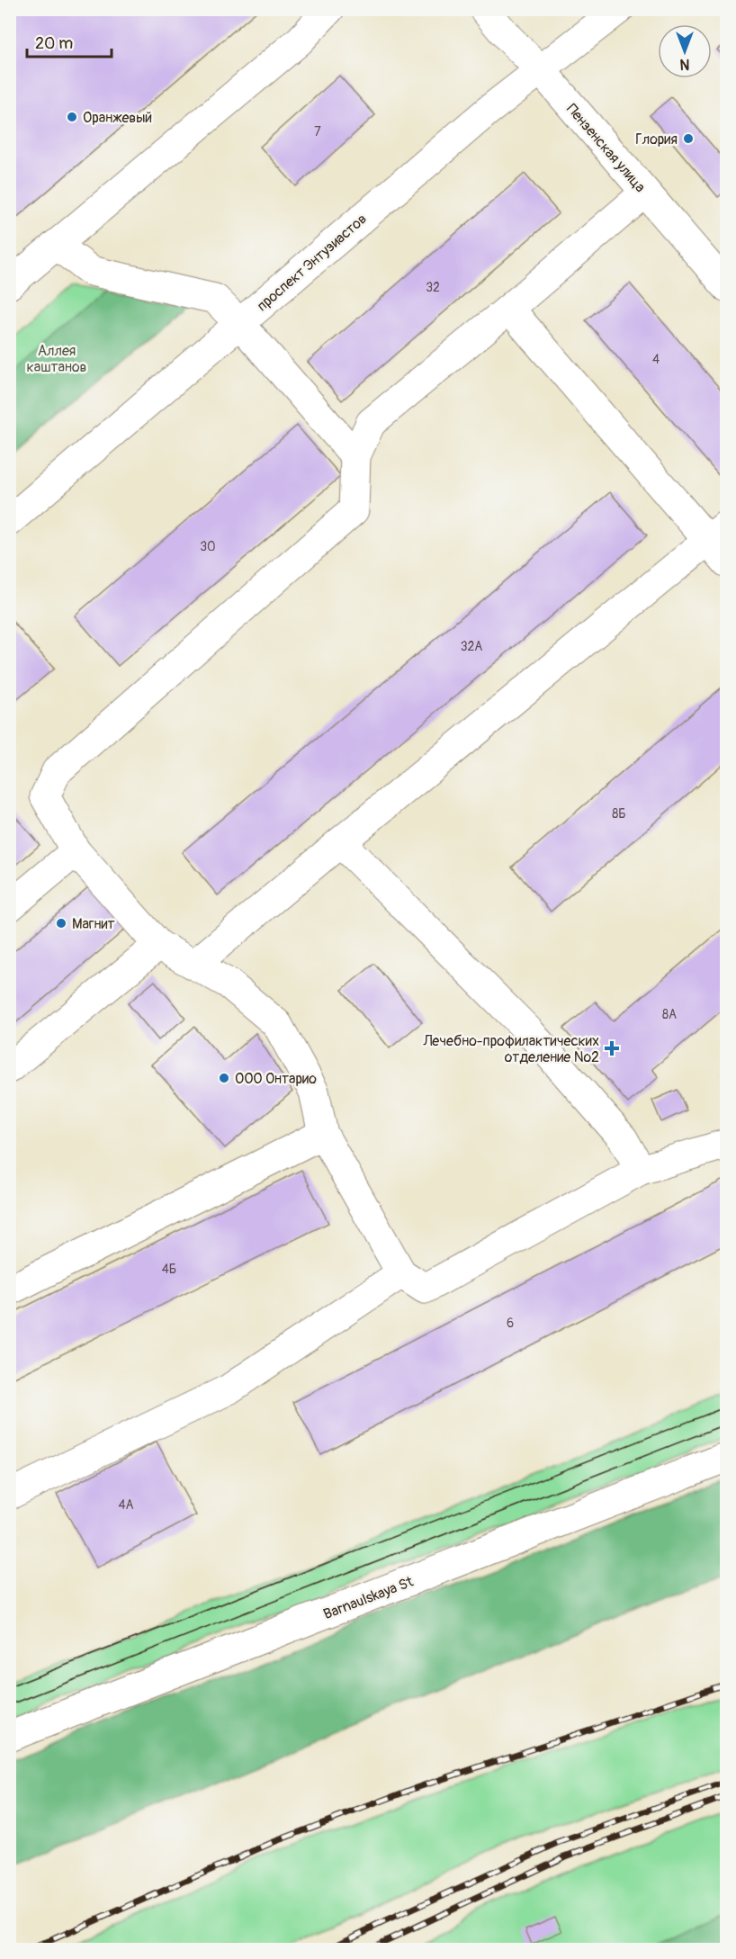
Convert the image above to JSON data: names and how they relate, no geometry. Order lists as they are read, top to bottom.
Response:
{
  "streets": {
    "street": ["Пензенская улица", "проспект Энтузиастов", "Barnaulskaya St"]
  },
  "crossings": [
    ["Пензенская улица", "проспект Энтузиастов"]
  ],
  "parks": ["Аллея каштанов"],
  "places": {
    "other": [
      "Оранжевый",
      "Глория",
      "Магнит",
      "ООО Онтарио"
    ],
    "health": ["Лечебно-профилактических отделение №2"]
  },
  "house_numbers": [
    "7",
    "32",
    "4",
    "30",
    "32А",
    "8Б",
    "8А",
    "4Б",
    "6",
    "4А"
  ],
  "scale_bar": "20 m",
  "north": "bottom"
}
